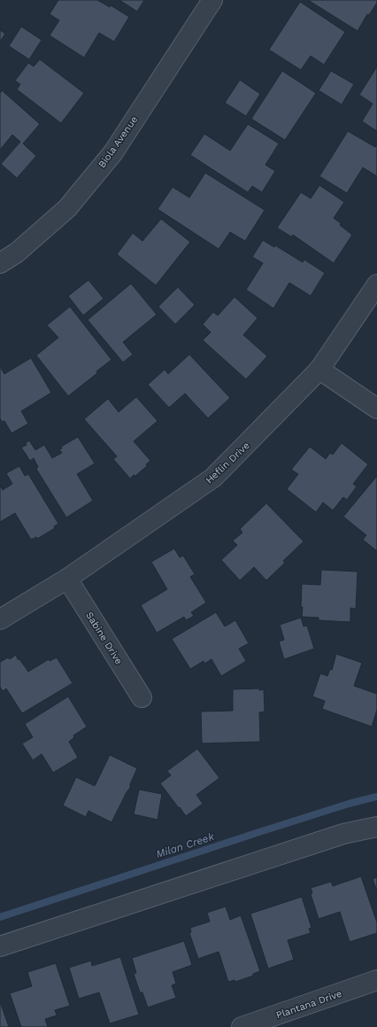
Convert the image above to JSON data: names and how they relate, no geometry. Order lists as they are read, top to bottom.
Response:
{
  "streets": {
    "street": [
      "Biola Avenue",
      "Heflin Drive",
      "Sabine Drive",
      "Plantana Drive"
    ]
  },
  "crossings": [
    ["Heflin Drive", "Sabine Drive"]
  ],
  "water": ["Milan Creek"]
}
